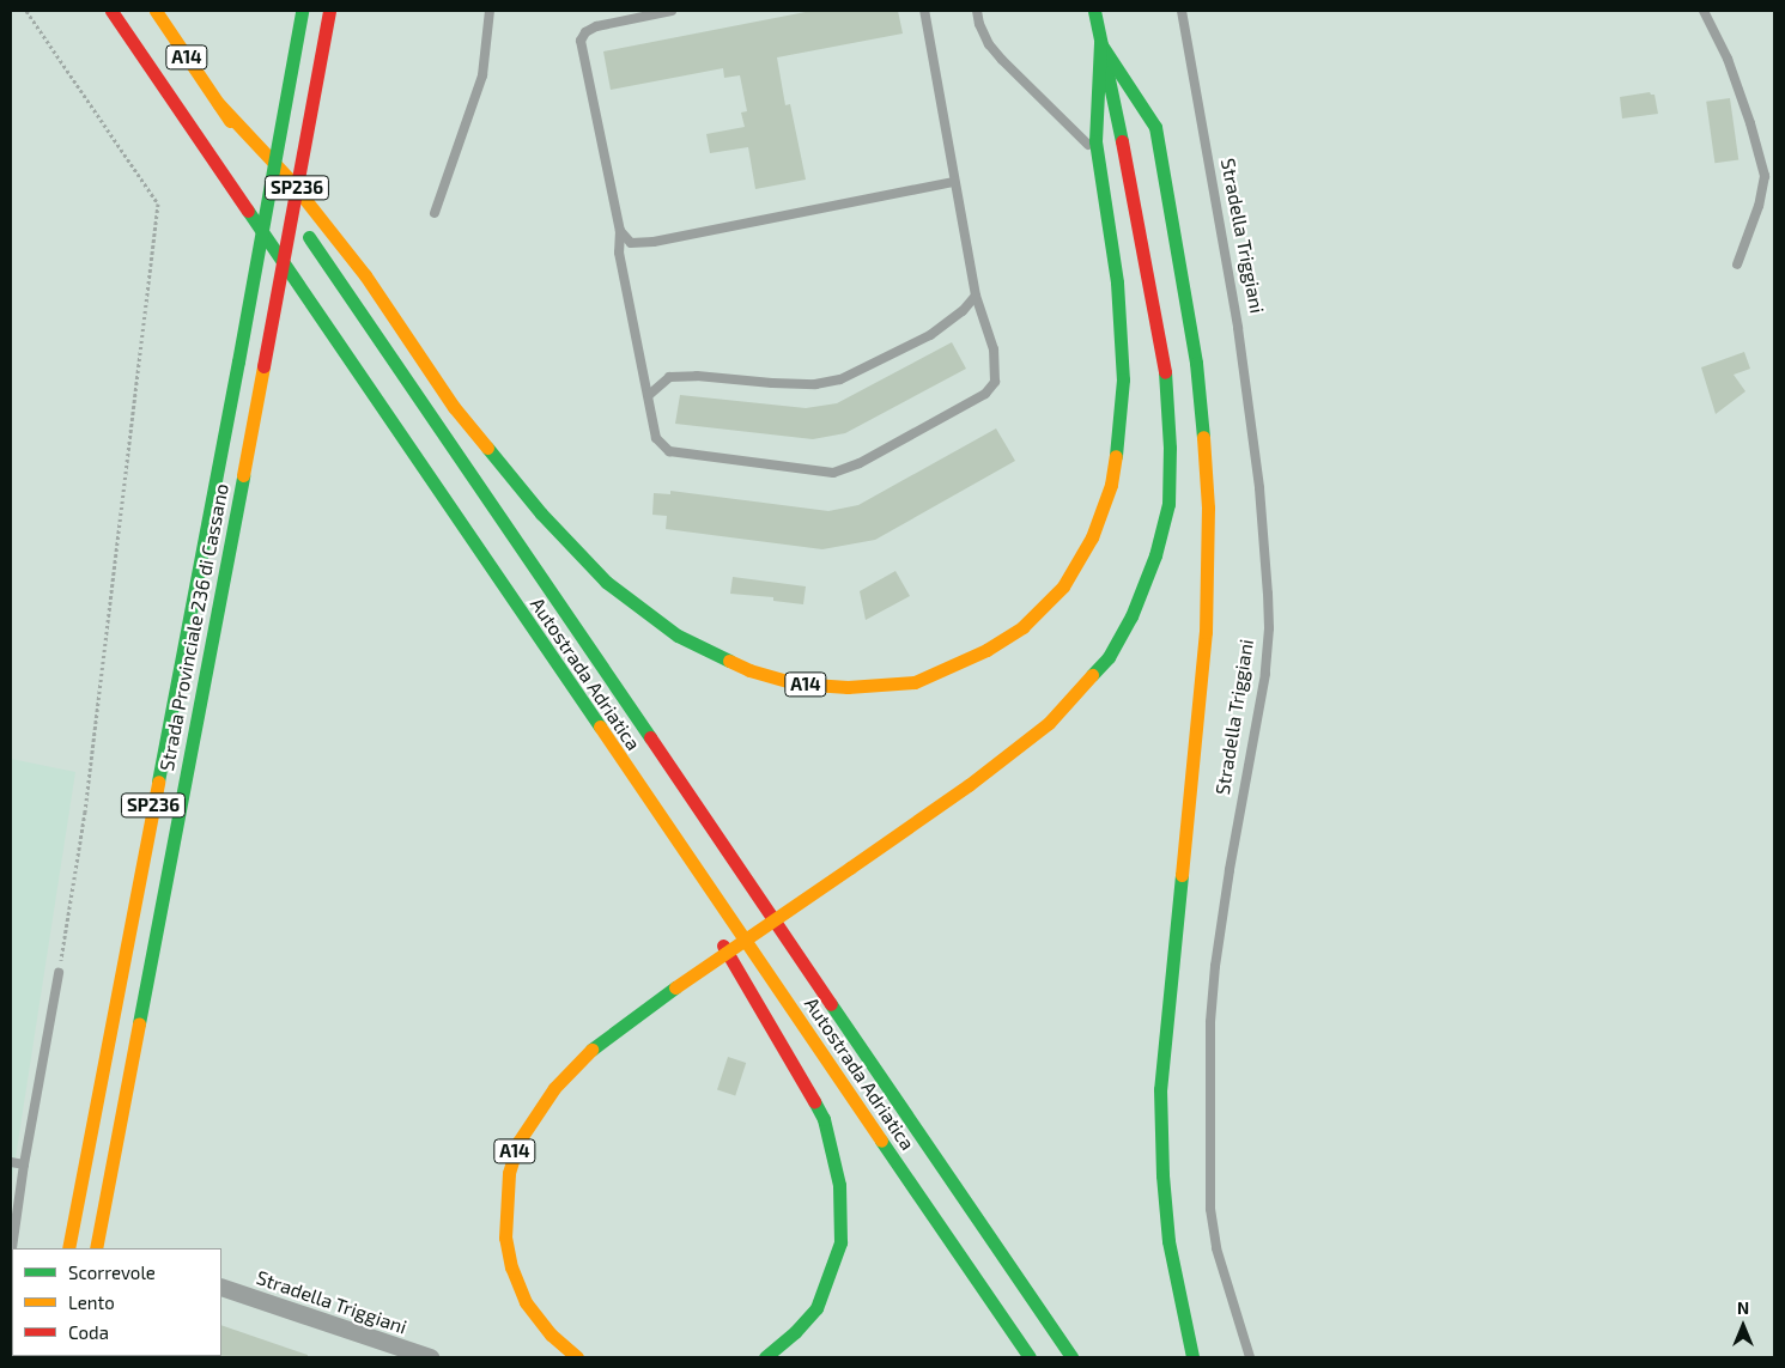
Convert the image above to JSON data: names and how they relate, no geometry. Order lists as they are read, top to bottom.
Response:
{
  "streets": {
    "highway": [
      "A14",
      "SP236",
      "Strada Provinciale 236 di Cassano",
      "Autostrada Adriatica"
    ],
    "street": ["Stradella Triggiani"]
  },
  "crossings": [
    ["A14", "Autostrada Adriatica"]
  ],
  "legend": ["Scorrevole", "Lento", "Coda"],
  "north": "top"
}
